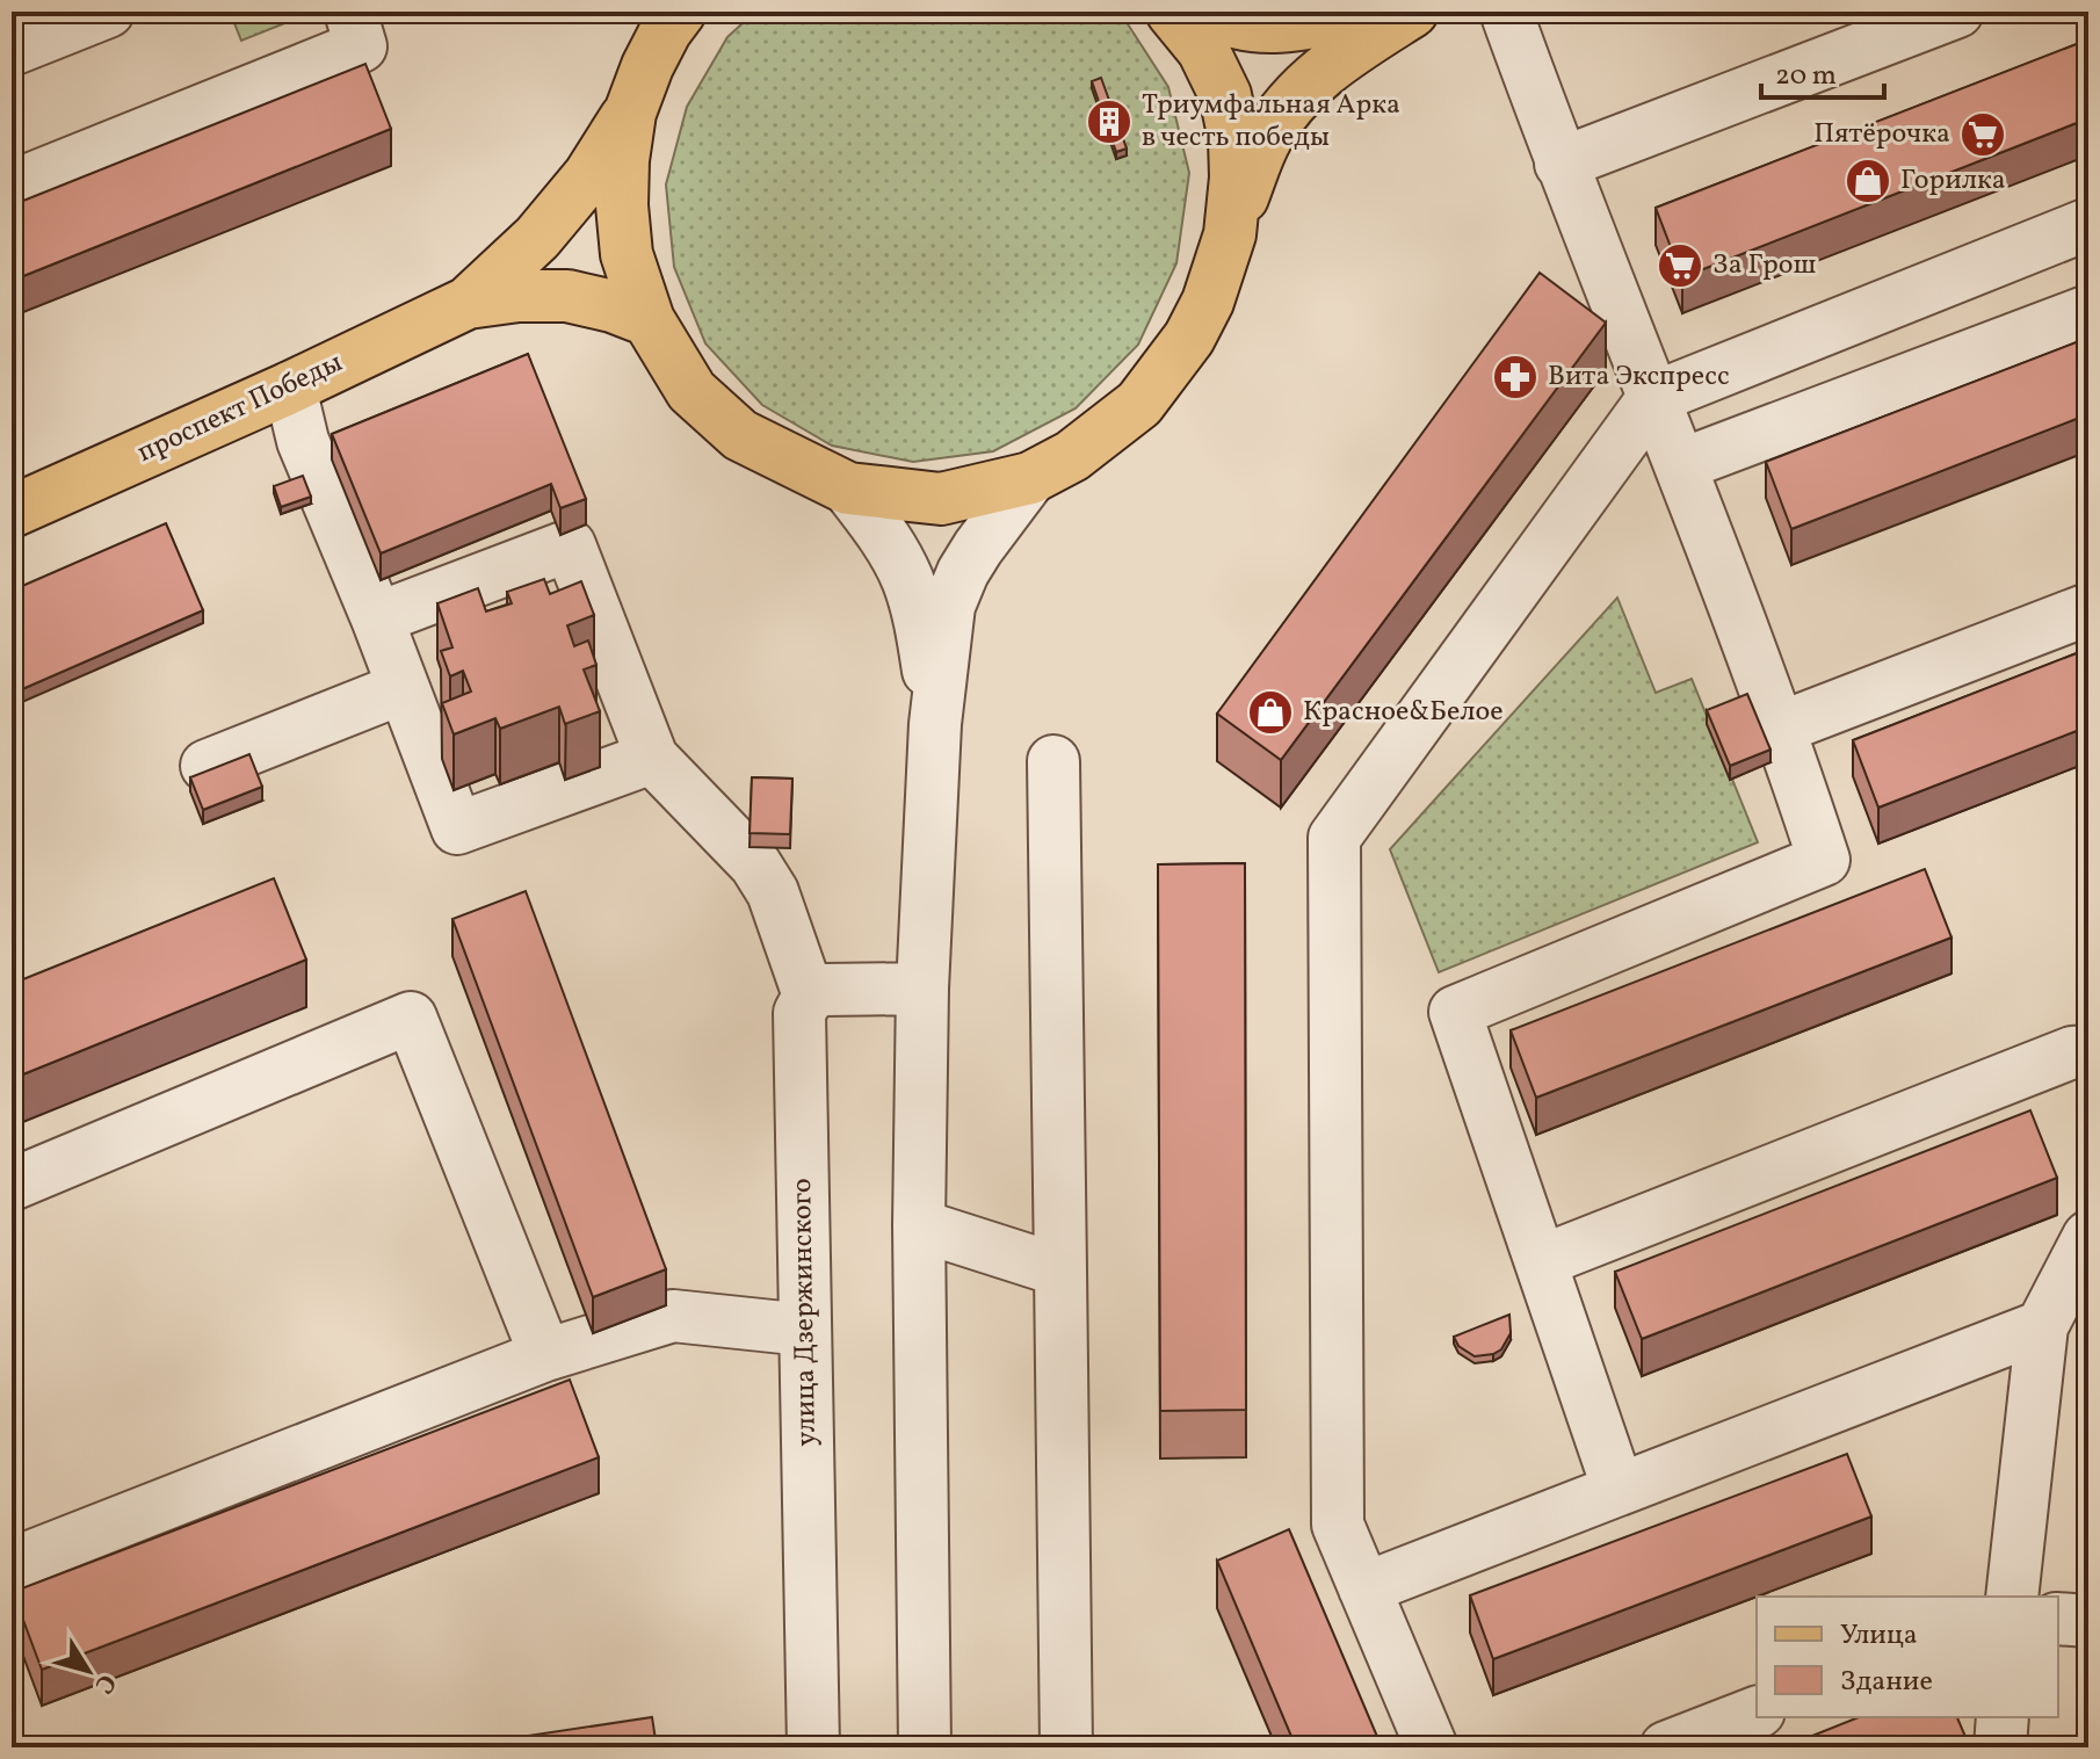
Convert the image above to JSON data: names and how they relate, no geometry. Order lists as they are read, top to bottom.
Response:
{
  "streets": {
    "main road": ["проспект Победы"],
    "street": ["улица Дзержинского"]
  },
  "places": {
    "building": ["Триумфальная Арка в честь победы"],
    "supermarket": ["Пятёрочка", "За Грош"],
    "shop": ["Горилка", "Красное&Белое"],
    "pharmacy": ["Вита Экспресс"]
  },
  "legend": ["Улица", "Здание"],
  "scale_bar": "20 m",
  "north": "bottom right"
}
